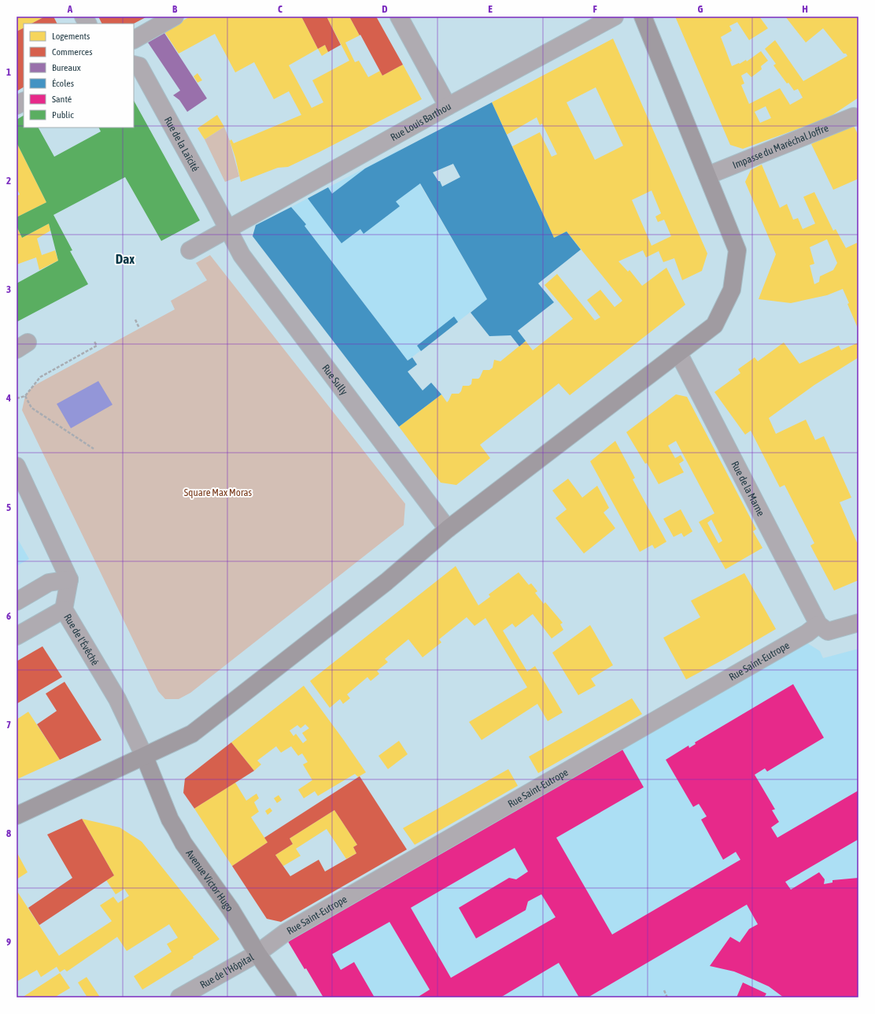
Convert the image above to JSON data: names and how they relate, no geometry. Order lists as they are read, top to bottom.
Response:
{
  "streets": {
    "main road": ["Avenue Victor Hugo"],
    "street": [
      "Rue Louis Barthou",
      "Rue de la Laïcité",
      "Impasse du Maréchal Joffre",
      "Rue Sully",
      "Rue de la Marne",
      "Rue de l'Évêché",
      "Rue Saint-Eutrope",
      "Rue de l'Hôpital"
    ]
  },
  "crossings": [
    ["Rue Louis Barthou", "Rue de la Laïcité"],
    ["Rue Louis Barthou", "Rue Sully"],
    ["Rue de la Laïcité", "Rue Sully"],
    ["Rue de la Marne", "Rue Saint-Eutrope"],
    ["Rue de l'Évêché", "Avenue Victor Hugo"],
    ["Rue Saint-Eutrope", "Avenue Victor Hugo"],
    ["Rue Saint-Eutrope", "Rue de l'Hôpital"],
    ["Avenue Victor Hugo", "Rue de l'Hôpital"]
  ],
  "districts": ["Dax"],
  "parks": ["Square Max Moras"],
  "legend": [
    "Logements",
    "Commerces",
    "Bureaux",
    "Écoles",
    "Santé",
    "Public"
  ],
  "grid": {
    "columns": [
      "A",
      "B",
      "C",
      "D",
      "E",
      "F",
      "G",
      "H"
    ],
    "rows": [
      "1",
      "2",
      "3",
      "4",
      "5",
      "6",
      "7",
      "8",
      "9"
    ]
  }
}
